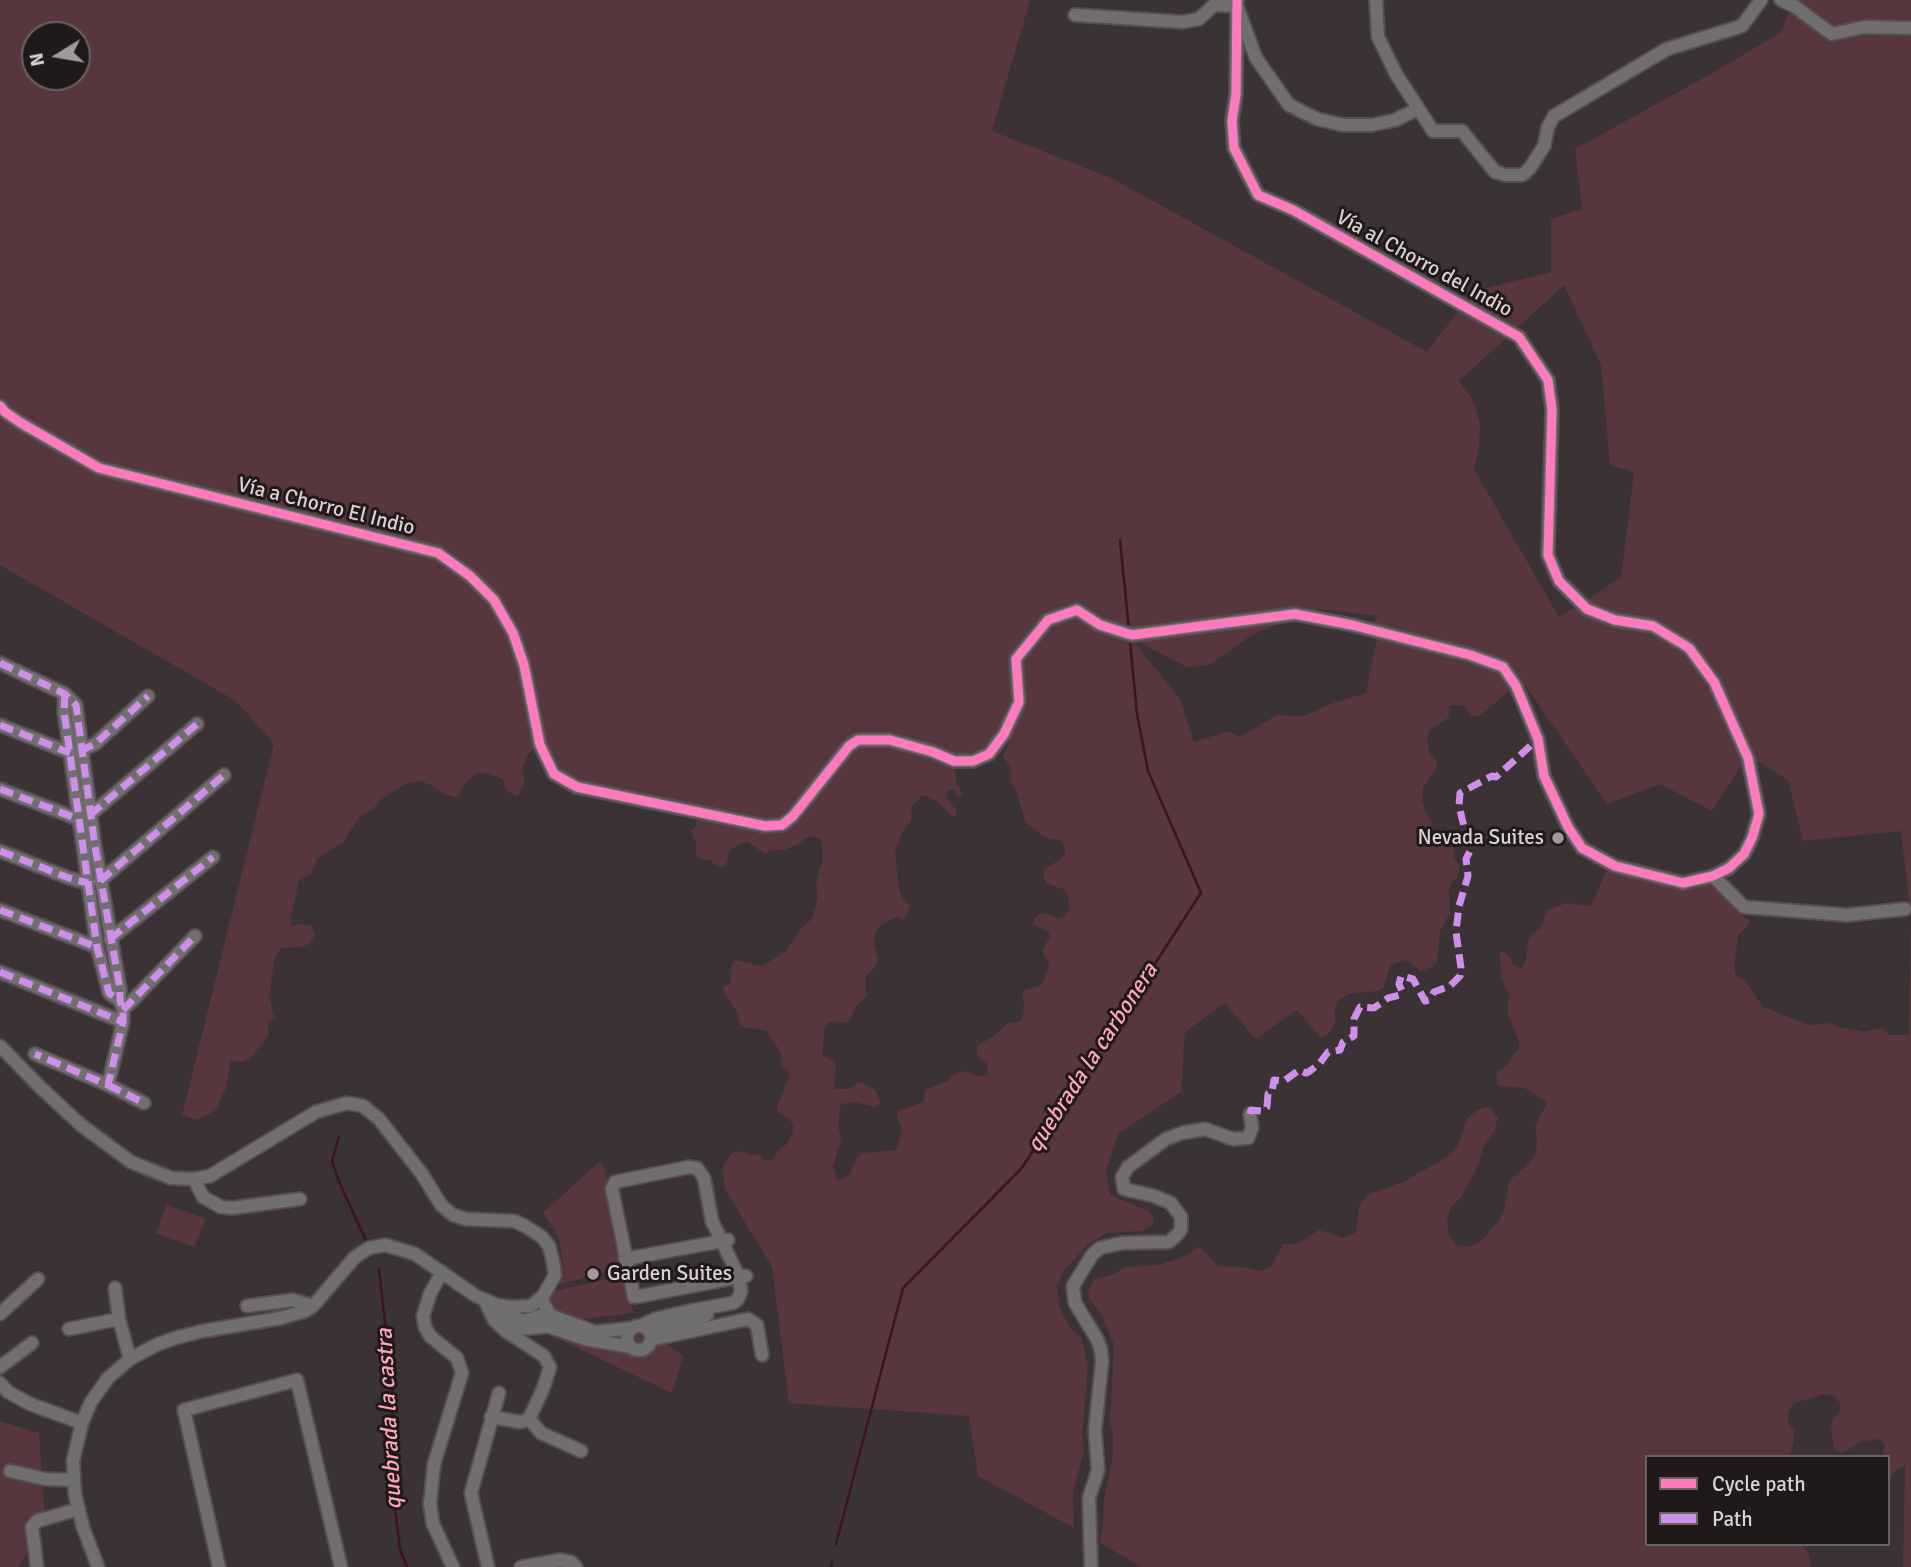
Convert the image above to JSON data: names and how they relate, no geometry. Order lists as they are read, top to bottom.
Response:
{
  "streets": {
    "street": ["Vía al Chorro del Indio", "Vía a Chorro El Indio"]
  },
  "crossings": [
    ["Vía al Chorro del Indio", "Vía a Chorro El Indio"]
  ],
  "water": ["quebrada la carbonera", "quebrada la castra"],
  "places": ["Nevada Suites", "Garden Suites"],
  "legend": ["Cycle path", "Path"],
  "north": "left"
}
